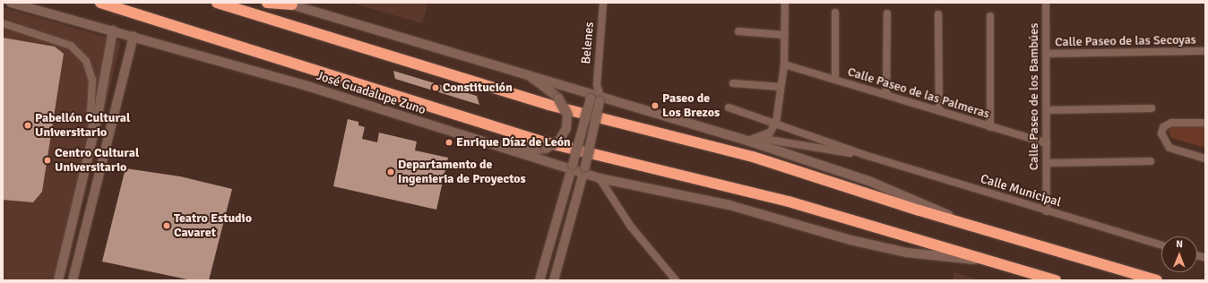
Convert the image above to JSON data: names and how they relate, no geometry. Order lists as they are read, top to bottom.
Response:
{
  "streets": {
    "main road": ["José Guadalupe Zuno"],
    "street": [
      "Calle Paseo de las Secoyas",
      "Belenes",
      "Calle Paseo de las Palmeras",
      "Calle Paseo de los Bambúes",
      "Calle Municipal"
    ]
  },
  "crossings": [
    ["Calle Paseo de las Secoyas", "Calle Paseo de los Bambúes"],
    ["Calle Paseo de las Palmeras", "Calle Paseo de los Bambúes"],
    ["Calle Paseo de los Bambúes", "Calle Municipal"]
  ],
  "places": [
    "Constitución",
    "Paseo de Los Brezos",
    "Pabellón Cultural Universitario",
    "Enrique Díaz de León",
    "Centro Cultural Universitario",
    "Departamento de Ingenieria de Proyectos",
    "Teatro Estudio Cavaret"
  ],
  "north": "top"
}
